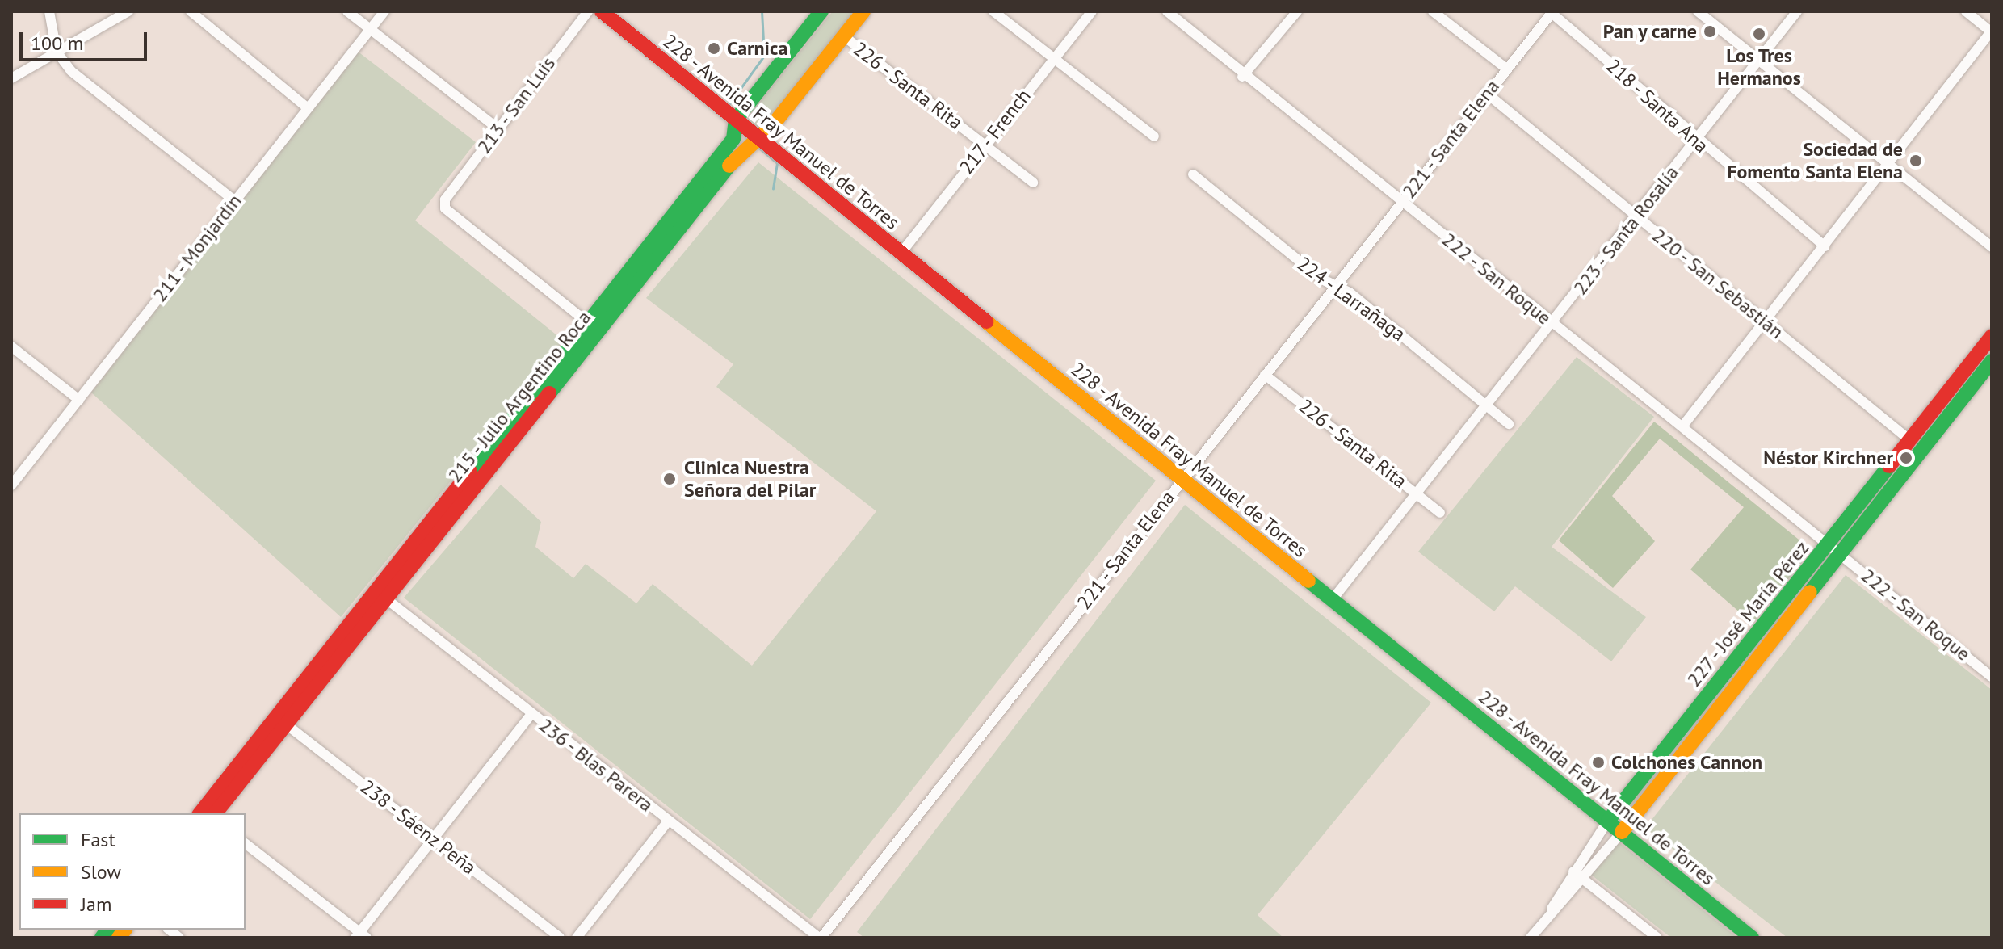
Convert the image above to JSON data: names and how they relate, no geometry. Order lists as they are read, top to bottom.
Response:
{
  "streets": {
    "street": [
      "226 - Santa Rita",
      "213 - San Luis",
      "218 - Santa Ana",
      "228 - Avenida Fray Manuel de Torres",
      "217 - French",
      "221 - Santa Elena",
      "223 - Santa Rosalía",
      "211 - Monjardín",
      "222 - San Roque",
      "220 - San Sebastián",
      "224 - Larrañaga",
      "215 - Julio Argentino Roca",
      "227 - José María Pérez",
      "236 - Blas Parera",
      "238 - Sáenz Peña"
    ]
  },
  "crossings": [
    ["226 - Santa Rita", "217 - French"],
    ["226 - Santa Rita", "221 - Santa Elena"],
    ["226 - Santa Rita", "223 - Santa Rosalía"],
    ["226 - Santa Rita", "215 - Julio Argentino Roca"],
    ["213 - San Luis", "215 - Julio Argentino Roca"],
    ["218 - Santa Ana", "221 - Santa Elena"],
    ["218 - Santa Ana", "223 - Santa Rosalía"],
    ["228 - Avenida Fray Manuel de Torres", "217 - French"],
    ["228 - Avenida Fray Manuel de Torres", "221 - Santa Elena"],
    ["228 - Avenida Fray Manuel de Torres", "223 - Santa Rosalía"],
    ["228 - Avenida Fray Manuel de Torres", "215 - Julio Argentino Roca"],
    ["228 - Avenida Fray Manuel de Torres", "227 - José María Pérez"],
    ["221 - Santa Elena", "222 - San Roque"],
    ["221 - Santa Elena", "220 - San Sebastián"],
    ["221 - Santa Elena", "224 - Larrañaga"],
    ["221 - Santa Elena", "236 - Blas Parera"],
    ["223 - Santa Rosalía", "222 - San Roque"],
    ["223 - Santa Rosalía", "220 - San Sebastián"],
    ["223 - Santa Rosalía", "224 - Larrañaga"],
    ["222 - San Roque", "227 - José María Pérez"],
    ["220 - San Sebastián", "227 - José María Pérez"],
    ["215 - Julio Argentino Roca", "236 - Blas Parera"],
    ["215 - Julio Argentino Roca", "238 - Sáenz Peña"]
  ],
  "places": [
    "Pan y carne",
    "Los Tres Hermanos",
    "Carnica",
    "Sociedad de Fomento Santa Elena",
    "Néstor Kirchner",
    "Clinica Nuestra Señora del Pilar",
    "Colchones Cannon"
  ],
  "legend": ["Fast", "Slow", "Jam"],
  "scale_bar": "100 m"
}
